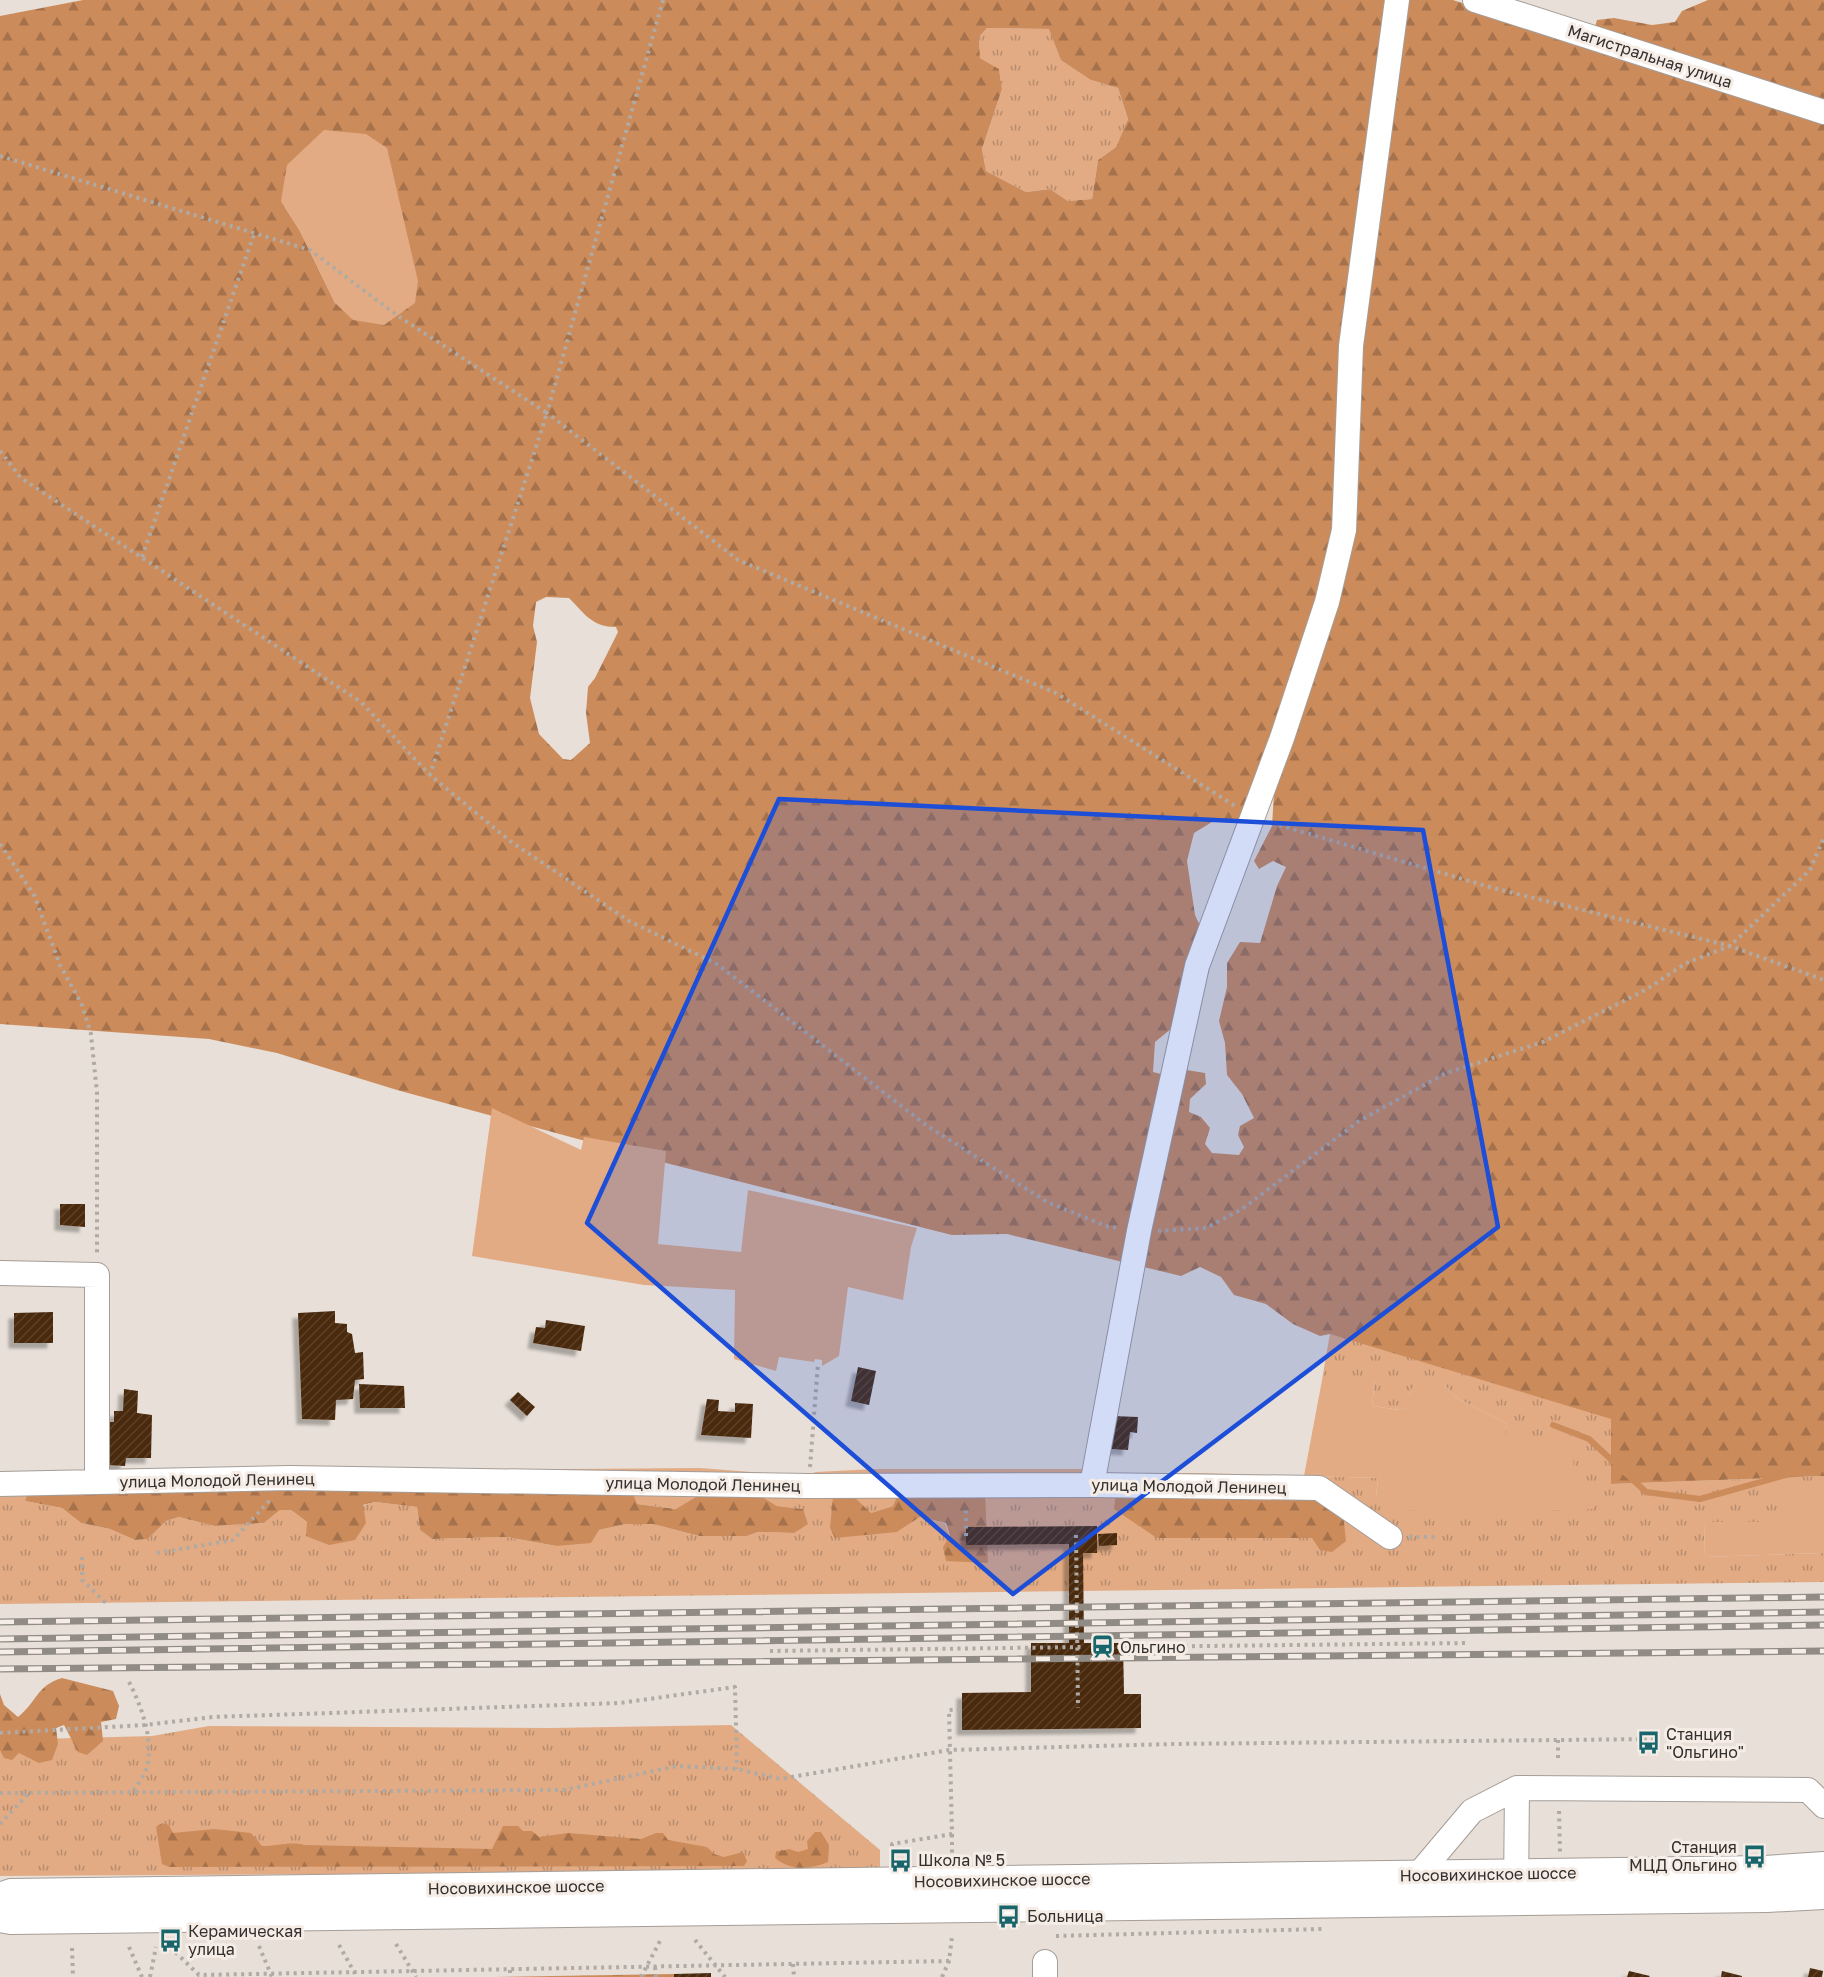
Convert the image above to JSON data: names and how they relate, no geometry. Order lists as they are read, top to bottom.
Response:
{
  "streets": {
    "main road": ["Носовихинское шоссе"],
    "street": ["Магистральная улица", "улица Молодой Ленинец"]
  },
  "places": {
    "station": ["Ольгино"],
    "bus stop": [
      "Станция \"Ольгино\"",
      "Станция МЦД Ольгино",
      "Школа № 5",
      "Больница",
      "Керамическая улица"
    ]
  }
}
